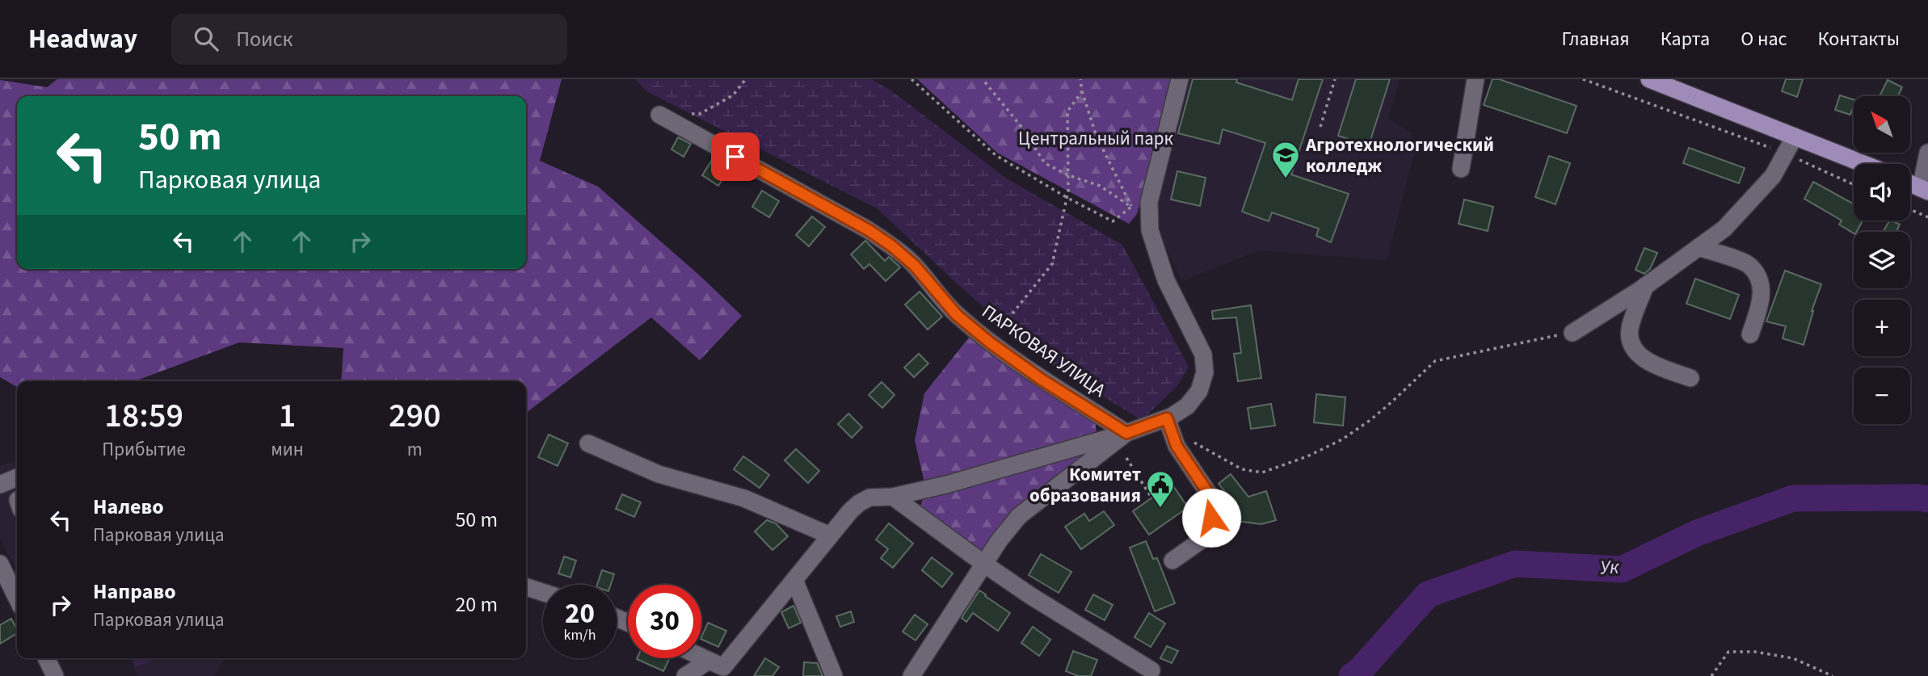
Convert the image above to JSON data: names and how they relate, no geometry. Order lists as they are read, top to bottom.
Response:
{
  "streets": {
    "street": ["ПАРКОВАЯ УЛИЦА"]
  },
  "water": ["Ук"],
  "parks": ["Центральный парк"],
  "places": {
    "school or university": ["Агротехнологический колледж"],
    "public building": ["Комитет образования"]
  },
  "north": "top left",
  "page": {
    "header": "Headway",
    "search": "Поиск",
    "nav": [
      "Главная",
      "Карта",
      "О нас",
      "Контакты"
    ],
    "map_buttons": ["+", "−"],
    "turn": ["50 m", "Парковая улица"],
    "eta": [
      "18:59",
      "Прибытие",
      "1",
      "мин",
      "290",
      "m"
    ],
    "list": [
      {
        "name": "Налево",
        "note": "Парковая улица",
        "value": "50 m"
      },
      {
        "name": "Направо",
        "note": "Парковая улица",
        "value": "20 m"
      }
    ],
    "speed": "20 km/h",
    "limit": "30"
  }
}
